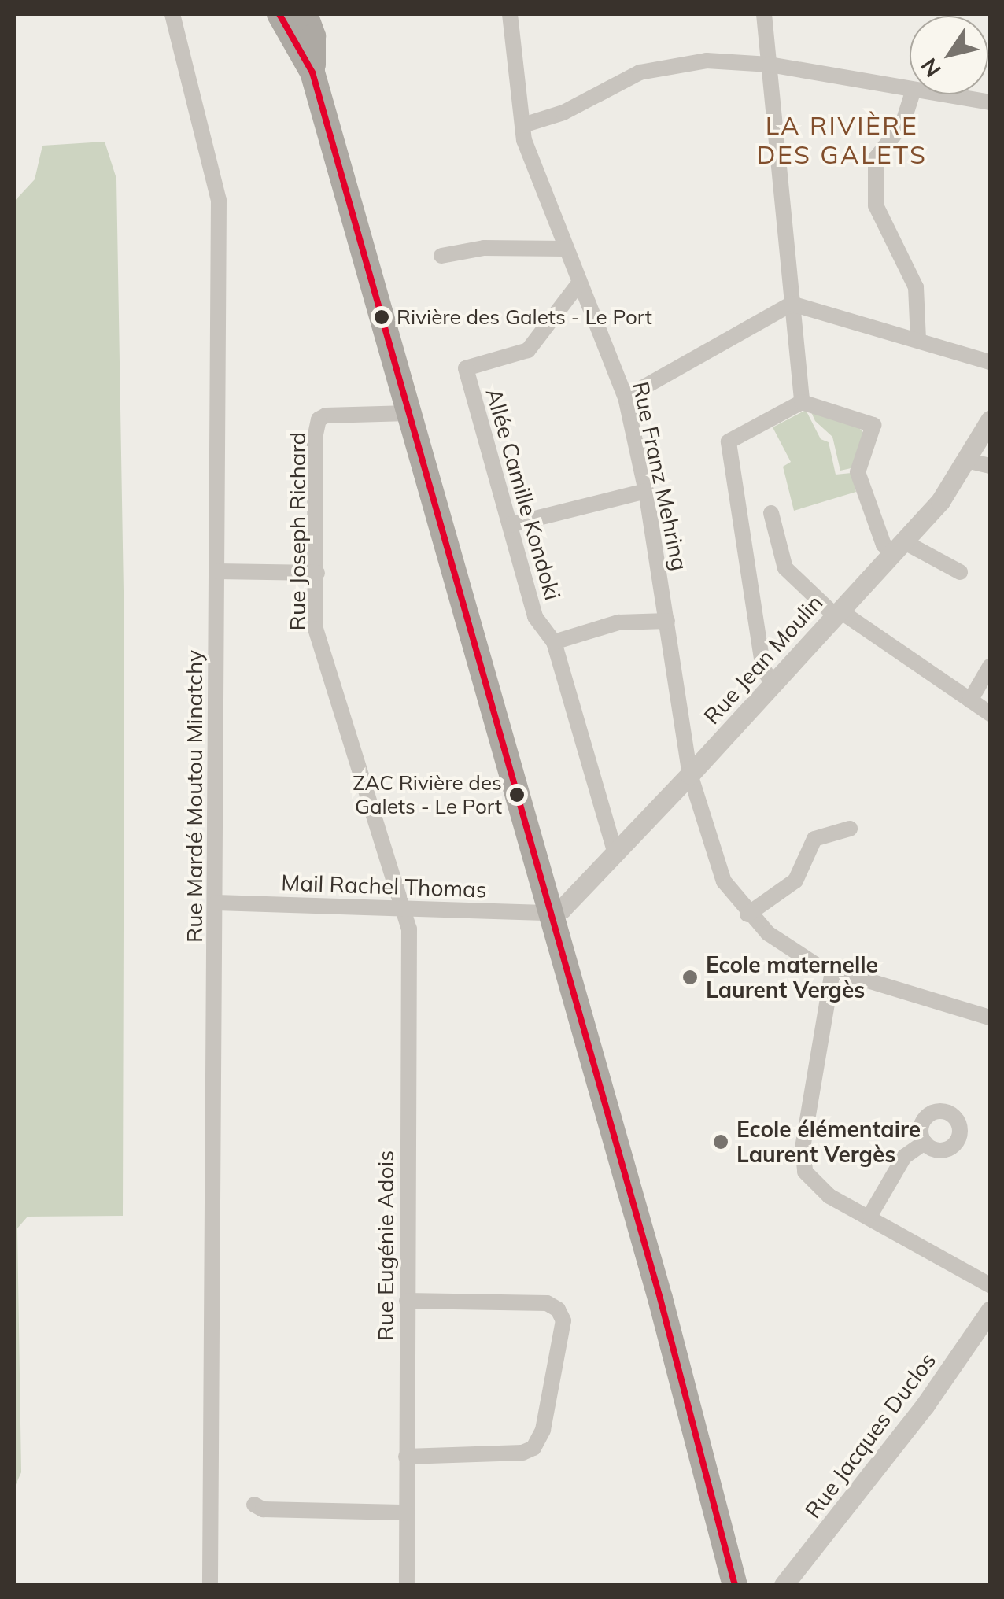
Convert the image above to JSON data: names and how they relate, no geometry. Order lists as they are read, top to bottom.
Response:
{
  "streets": {
    "street": [
      "Rue Franz Mehring",
      "Allée Camille Kondoki",
      "Rue Joseph Richard",
      "Rue Jean Moulin",
      "Rue Mardé Moutou Minatchy",
      "Mail Rachel Thomas",
      "Rue Eugénie Adois",
      "Rue Jacques Duclos"
    ]
  },
  "crossings": [
    ["Rue Franz Mehring", "Allée Camille Kondoki"],
    ["Rue Franz Mehring", "Rue Jean Moulin"],
    ["Allée Camille Kondoki", "Rue Jean Moulin"],
    ["Rue Joseph Richard", "Mail Rachel Thomas"],
    ["Rue Joseph Richard", "Rue Eugénie Adois"],
    ["Rue Jean Moulin", "Mail Rachel Thomas"],
    ["Rue Mardé Moutou Minatchy", "Mail Rachel Thomas"],
    ["Mail Rachel Thomas", "Rue Eugénie Adois"]
  ],
  "districts": ["LA RIVIÈRE DES GALETS"],
  "places": [
    "Rivière des Galets - Le Port",
    "ZAC Rivière des Galets - Le Port",
    "Ecole maternelle Laurent Vergès",
    "Ecole élémentaire Laurent Vergès"
  ],
  "north": "bottom left"
}
